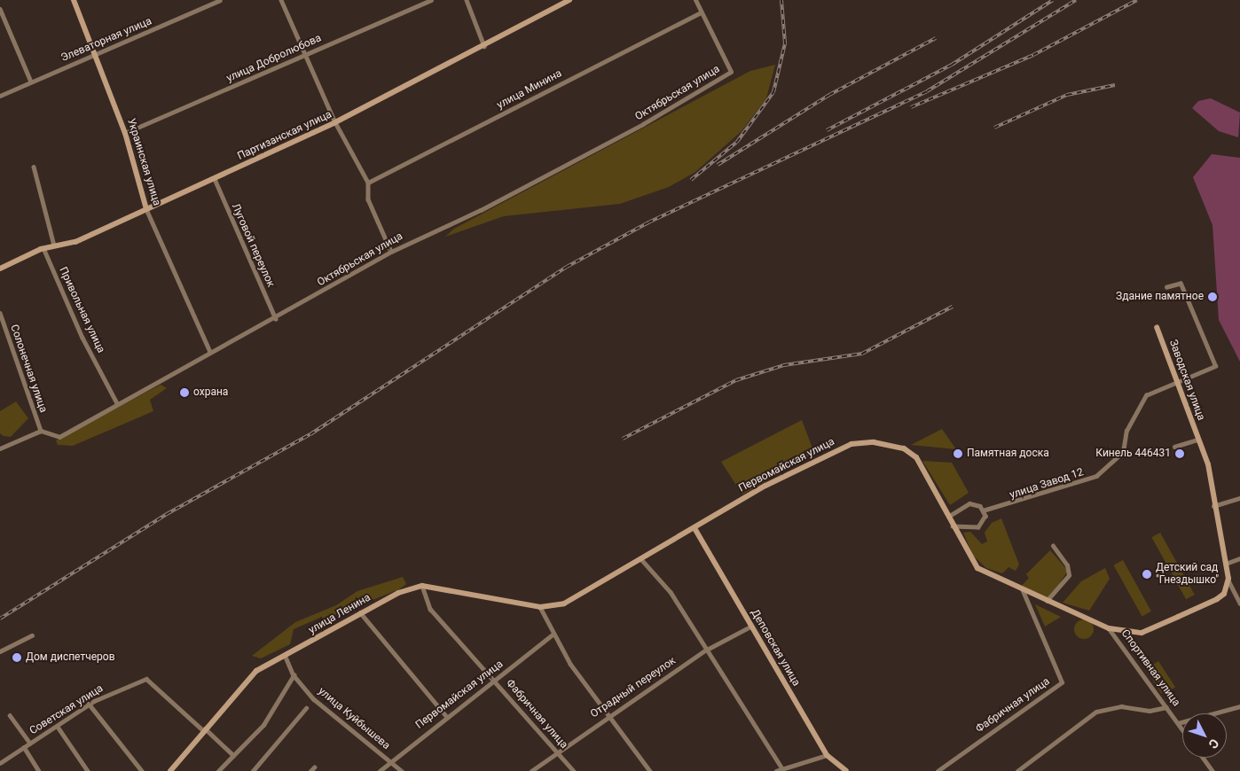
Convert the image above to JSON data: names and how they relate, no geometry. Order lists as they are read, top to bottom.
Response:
{
  "streets": {
    "street": [
      "Элеваторная улица",
      "улица Добролюбова",
      "улица Минина",
      "Октябрьская улица",
      "Партизанская улица",
      "Украинская улица",
      "Луговой переулок",
      "Привольная улица",
      "Солонечная улица",
      "Заводская улица",
      "Первомайская улица",
      "улица Завод 12",
      "улица Ленина",
      "Деповская улица",
      "Спортивная улица",
      "Отрадный переулок",
      "Фабричная улица",
      "Советская улица",
      "улица Куйбышева"
    ]
  },
  "crossings": [
    ["Элеваторная улица", "Украинская улица"],
    ["улица Добролюбова", "Украинская улица"],
    ["улица Минина", "Октябрьская улица"],
    ["Октябрьская улица", "Украинская улица"],
    ["Октябрьская улица", "Луговой переулок"],
    ["Октябрьская улица", "Привольная улица"],
    ["Октябрьская улица", "Солонечная улица"],
    ["Партизанская улица", "Украинская улица"],
    ["Партизанская улица", "Луговой переулок"],
    ["Партизанская улица", "Привольная улица"],
    ["Заводская улица", "улица Завод 12"],
    ["Заводская улица", "Спортивная улица"],
    ["Первомайская улица", "улица Завод 12"],
    ["Первомайская улица", "Деповская улица"],
    ["Первомайская улица", "Спортивная улица"],
    ["Первомайская улица", "Фабричная улица"],
    ["Первомайская улица", "улица Куйбышева"],
    ["улица Ленина", "Фабричная улица"],
    ["улица Ленина", "Советская улица"],
    ["улица Ленина", "улица Куйбышева"],
    ["Деповская улица", "Отрадный переулок"],
    ["Спортивная улица", "Фабричная улица"],
    ["Отрадный переулок", "Фабричная улица"]
  ],
  "places": [
    "Здание памятное",
    "охрана",
    "Памятная доска",
    "Кинель 446431",
    "Детский сад \"Гнездышко\"",
    "Дом диспетчеров"
  ],
  "north": "bottom right"
}
